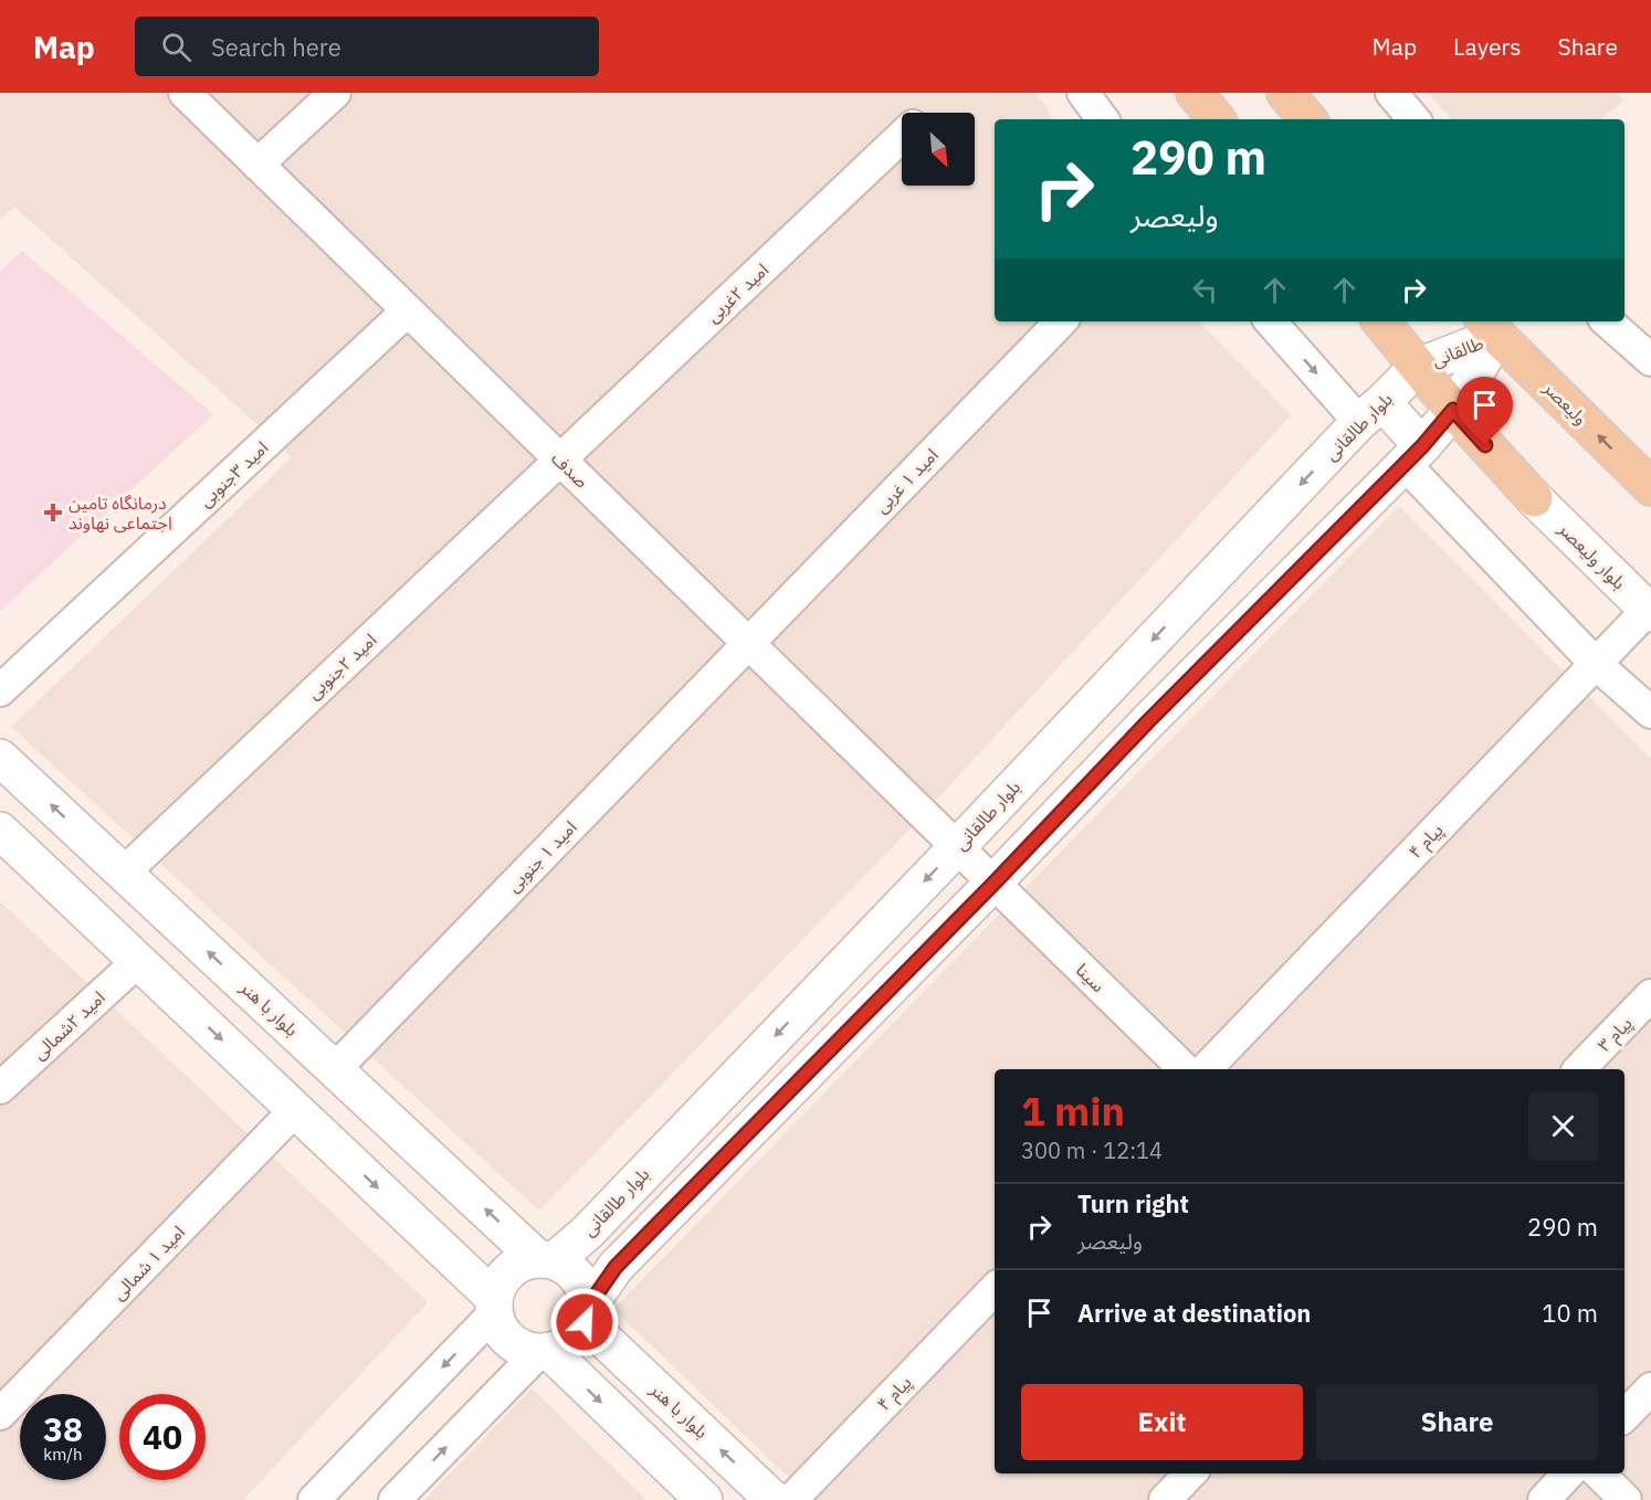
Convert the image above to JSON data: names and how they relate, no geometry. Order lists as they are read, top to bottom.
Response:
{
  "streets": {
    "main road": ["ولیعصر"],
    "street": [
      "امید ۲غربی",
      "طالقانی",
      "بلوار طالقانی",
      "صدف",
      "امید ۳جنوبی",
      "امید ۱ غربی",
      "بلوار ولیعصر",
      "امید ۲جنوبی",
      "پیام ۴",
      "امید ۱ جنوبی",
      "سینا",
      "بلوار با هنر",
      "امید ۲شمالی",
      "پیام ۳",
      "امید ۱ شمالی"
    ]
  },
  "crossings": [
    ["امید ۲غربی", "صدف"],
    ["امید ۲غربی", "امید ۲جنوبی"],
    ["طالقانی", "ولیعصر"],
    ["طالقانی", "بلوار طالقانی"],
    ["بلوار طالقانی", "صدف"],
    ["بلوار طالقانی", "سینا"],
    ["بلوار طالقانی", "بلوار با هنر"],
    ["صدف", "امید ۳جنوبی"],
    ["صدف", "امید ۱ غربی"],
    ["صدف", "امید ۲جنوبی"],
    ["صدف", "امید ۱ جنوبی"],
    ["صدف", "سینا"],
    ["امید ۱ غربی", "امید ۱ جنوبی"],
    ["بلوار ولیعصر", "پیام ۴"],
    ["امید ۲جنوبی", "بلوار با هنر"],
    ["امید ۱ جنوبی", "بلوار با هنر"]
  ],
  "places": {
    "health": ["درمانگاه تامین اجتماعی نهاوند"]
  },
  "north": "bottom right",
  "page": {
    "header": "Map",
    "search": "Search here",
    "nav": ["Map", "Layers", "Share"],
    "turn": ["290 m", "ولیعصر"],
    "heading": ["1 min", "300 m · 12:14"],
    "list": [
      {
        "name": "Turn right",
        "note": "ولیعصر",
        "value": "290 m"
      },
      {
        "name": "Arrive at destination",
        "value": "10 m"
      }
    ],
    "buttons": ["Exit", "Share"],
    "speed": "38 km/h",
    "limit": "40"
  }
}
